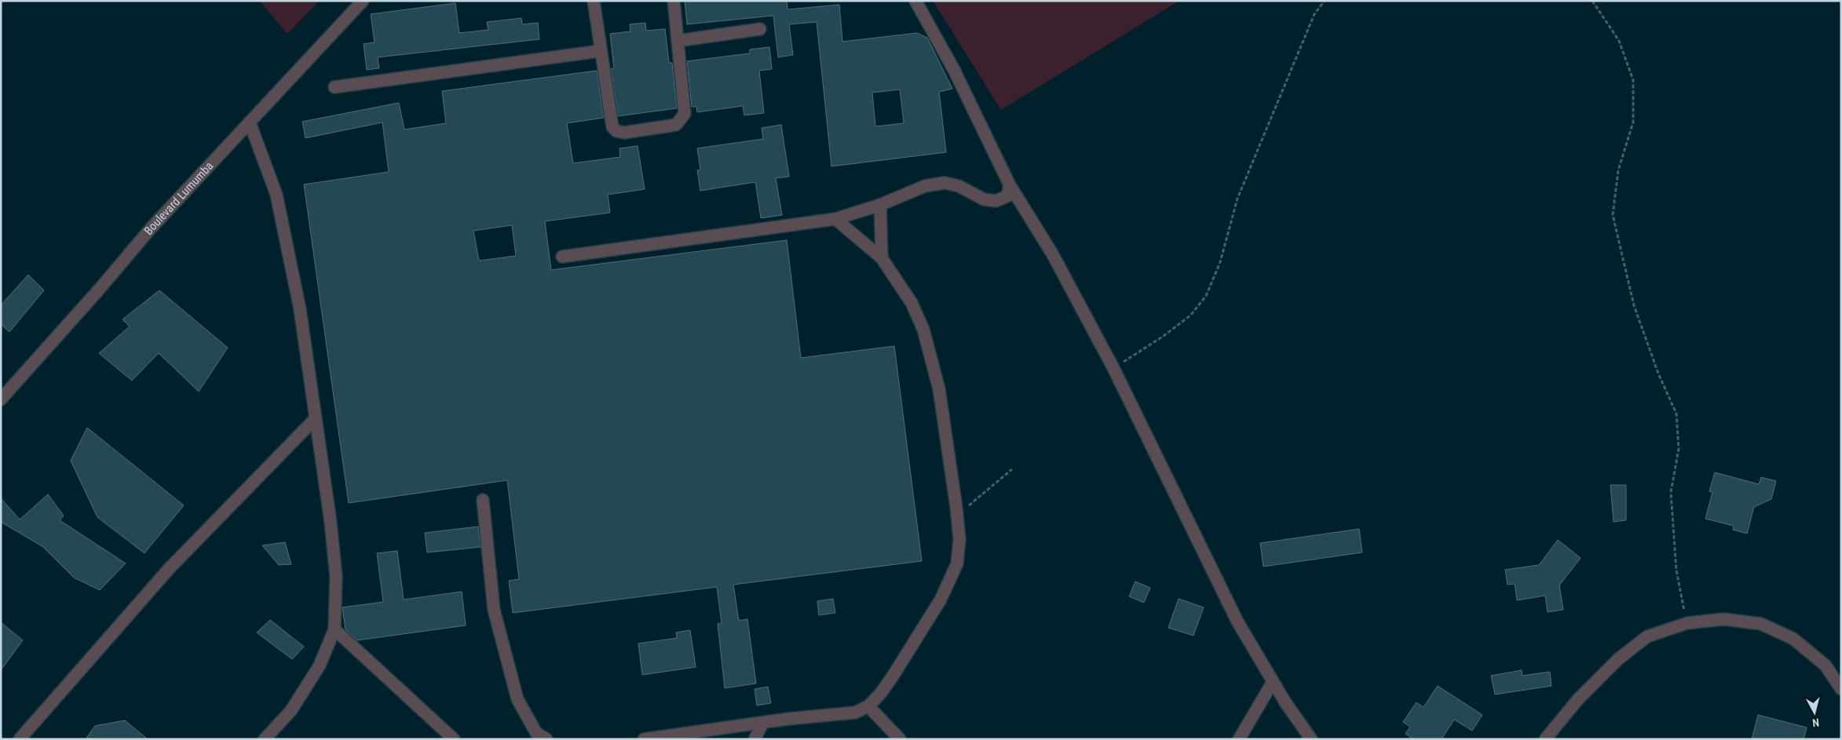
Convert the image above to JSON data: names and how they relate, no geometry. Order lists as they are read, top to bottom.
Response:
{
  "streets": {
    "street": ["Boulevard Lumumba"]
  },
  "north": "bottom"
}
